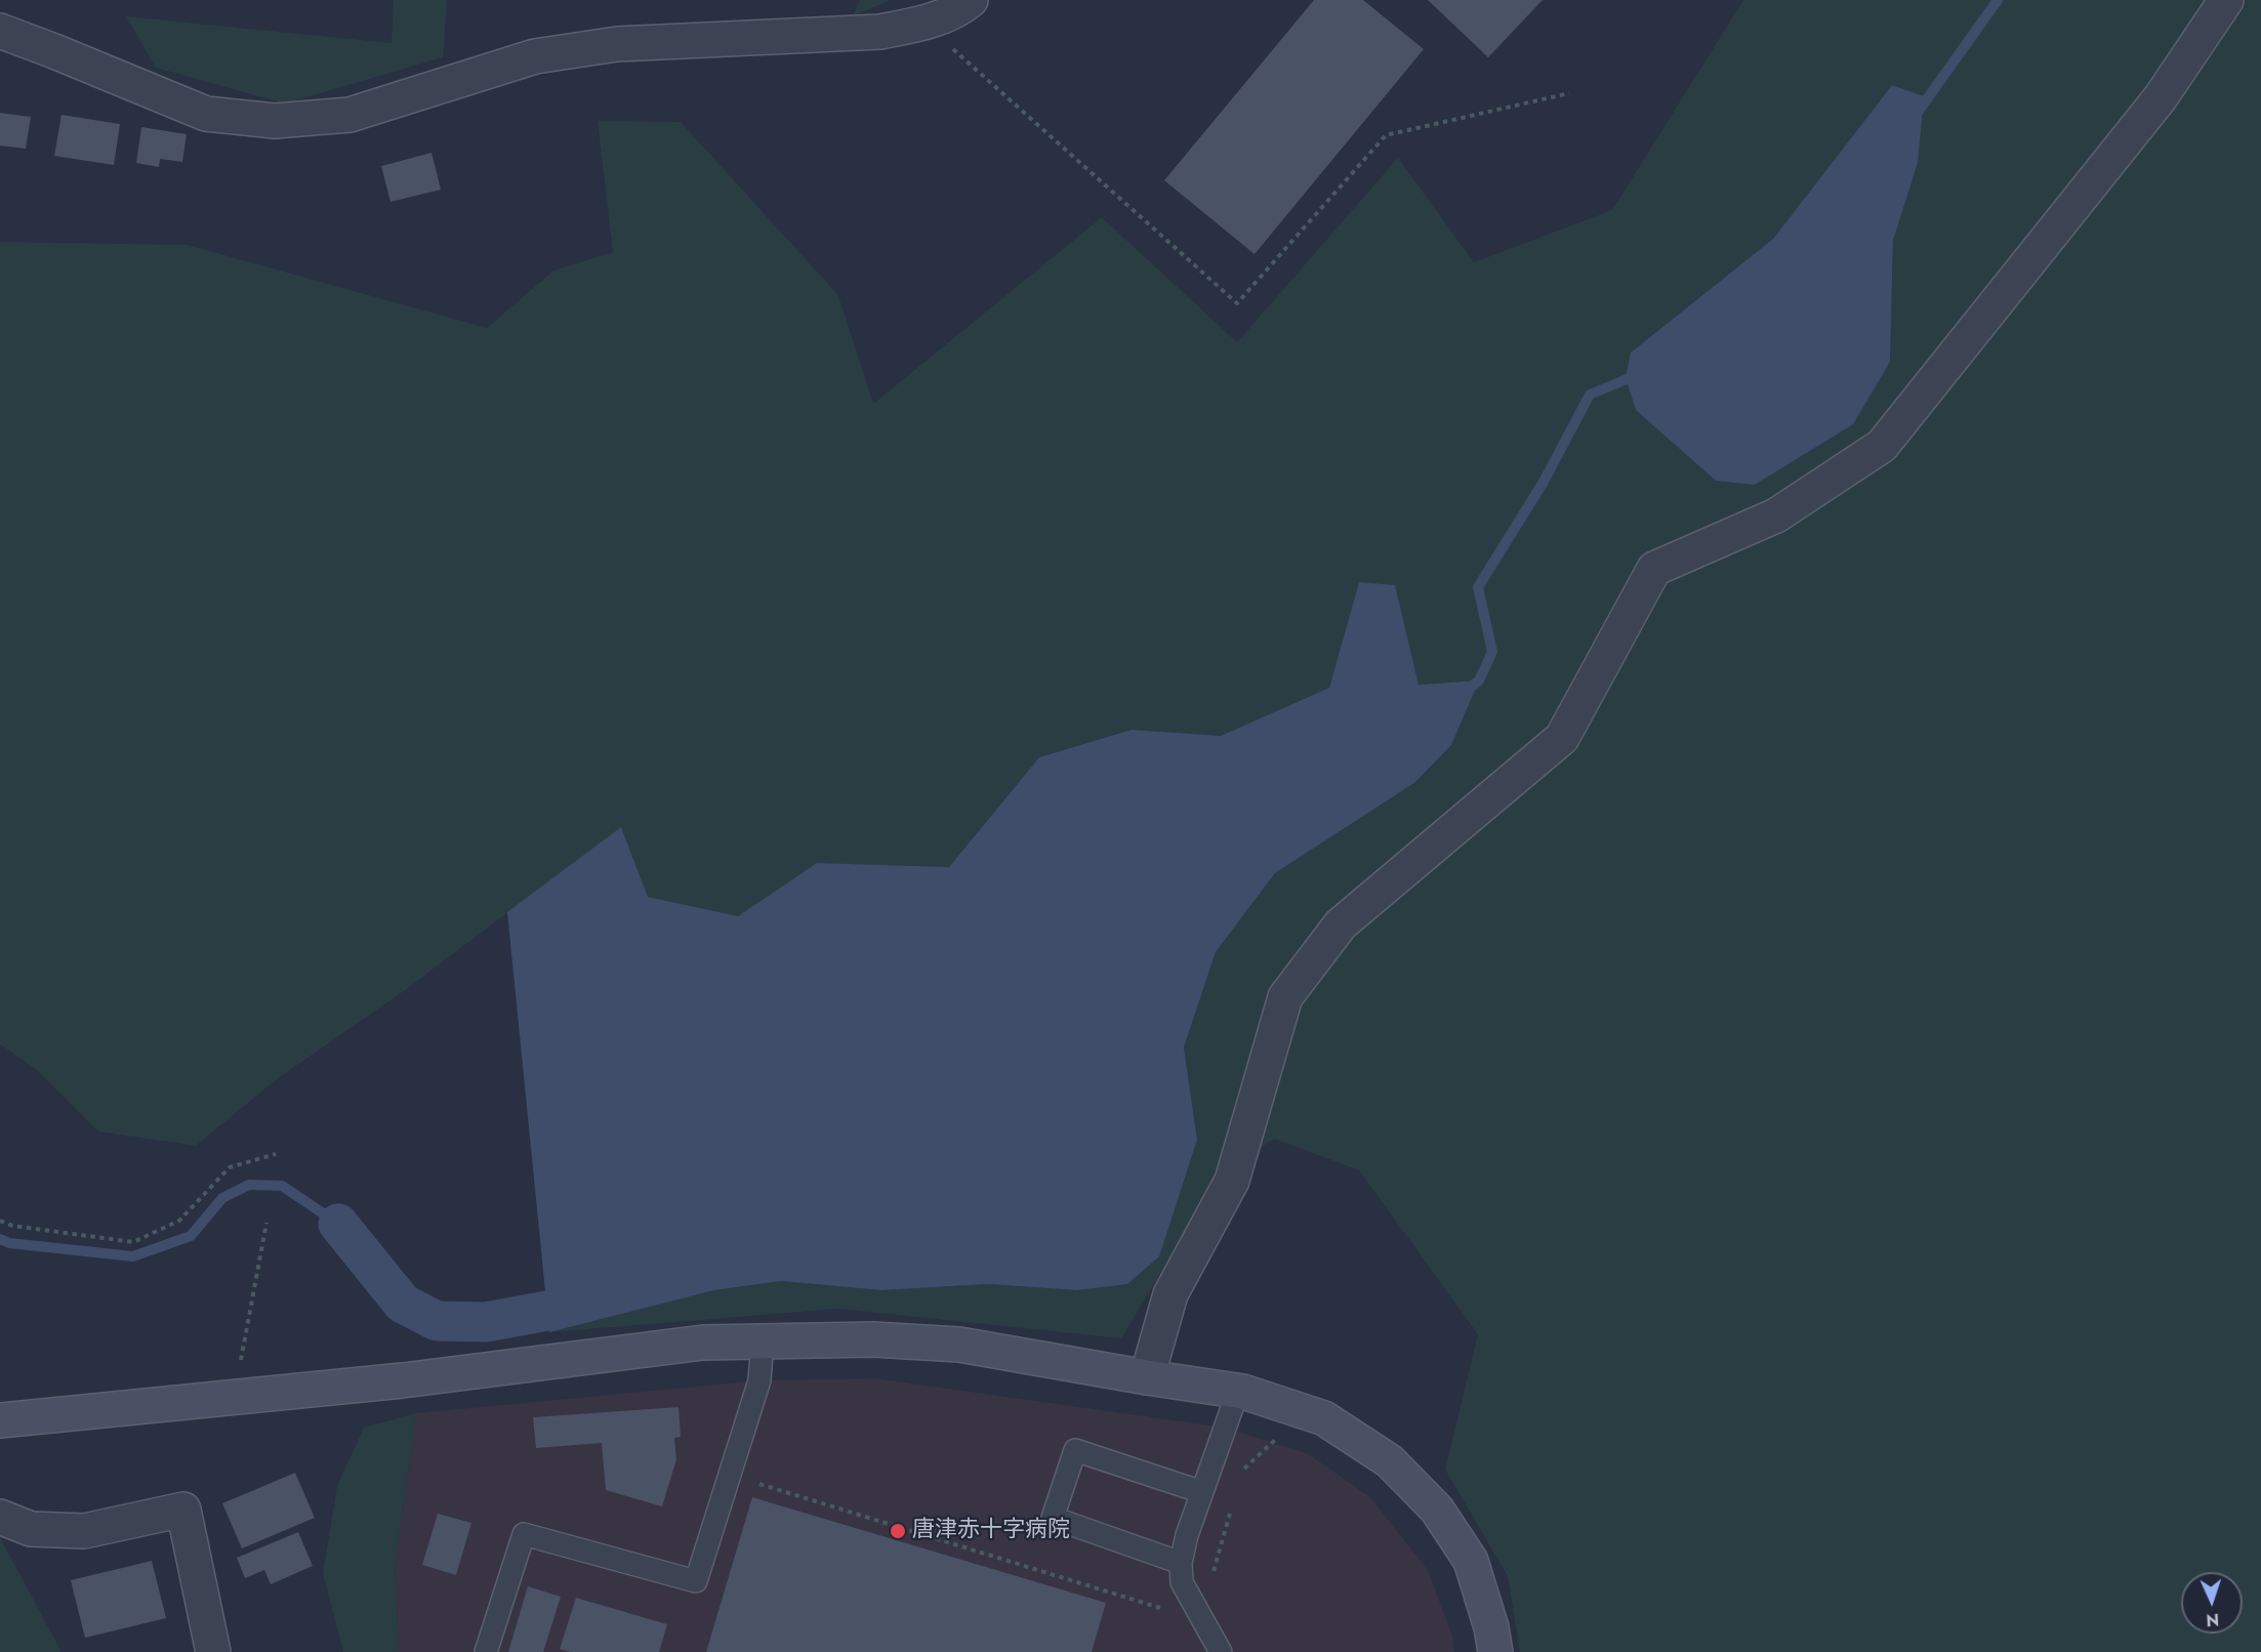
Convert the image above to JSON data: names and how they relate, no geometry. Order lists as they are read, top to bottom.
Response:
{
  "places": ["唐津赤十字病院"],
  "north": "bottom"
}
